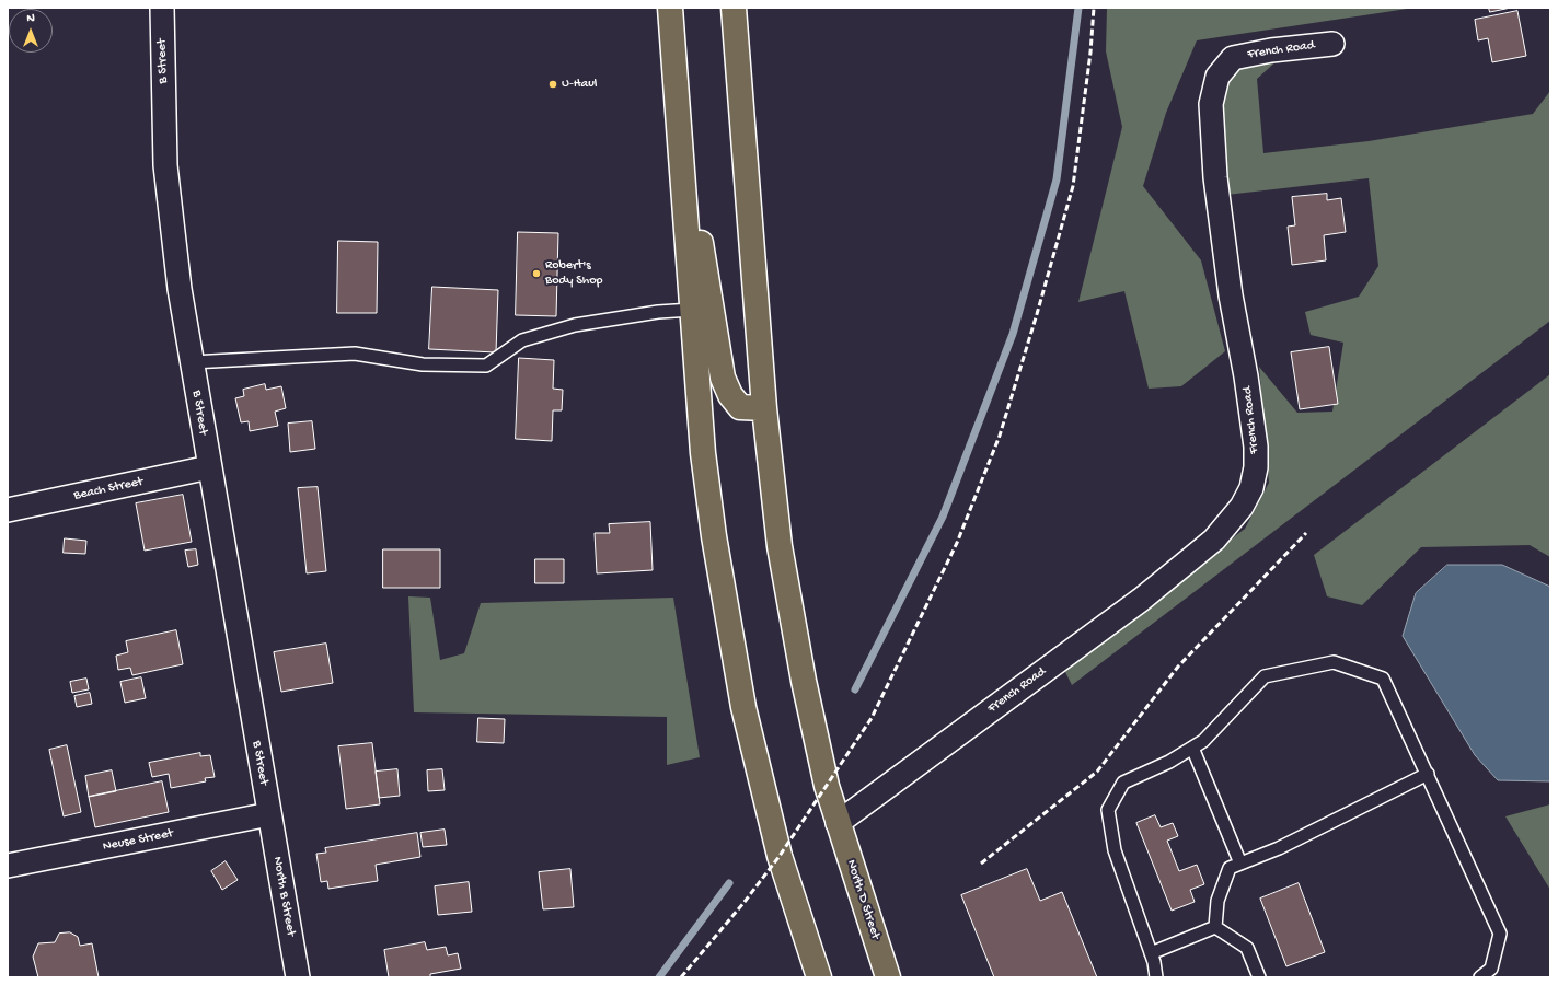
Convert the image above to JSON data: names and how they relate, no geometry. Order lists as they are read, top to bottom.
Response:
{
  "streets": {
    "highway": ["North D Street"],
    "street": [
      "French Road",
      "B Street",
      "Beach Street",
      "Neuse Street",
      "North B Street"
    ]
  },
  "crossings": [
    ["French Road", "North D Street"],
    ["B Street", "Beach Street"],
    ["B Street", "Neuse Street"],
    ["B Street", "North B Street"],
    ["Neuse Street", "North B Street"]
  ],
  "places": ["U-Haul", "Robert's Body Shop"],
  "north": "top"
}
